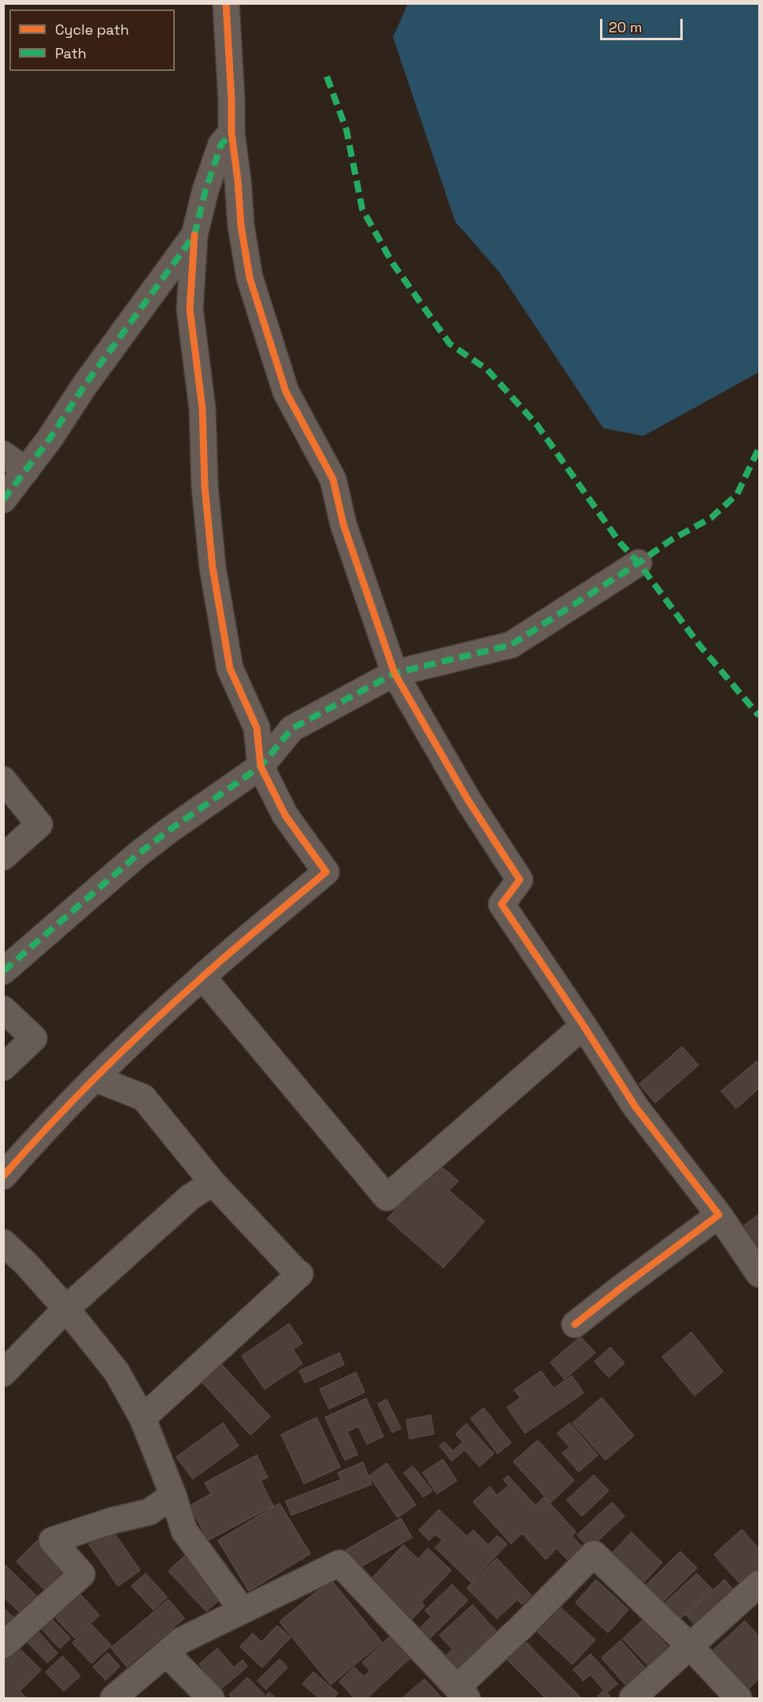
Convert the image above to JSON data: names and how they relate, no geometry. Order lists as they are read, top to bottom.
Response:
{
  "legend": ["Cycle path", "Path"],
  "scale_bar": "20 m"
}
